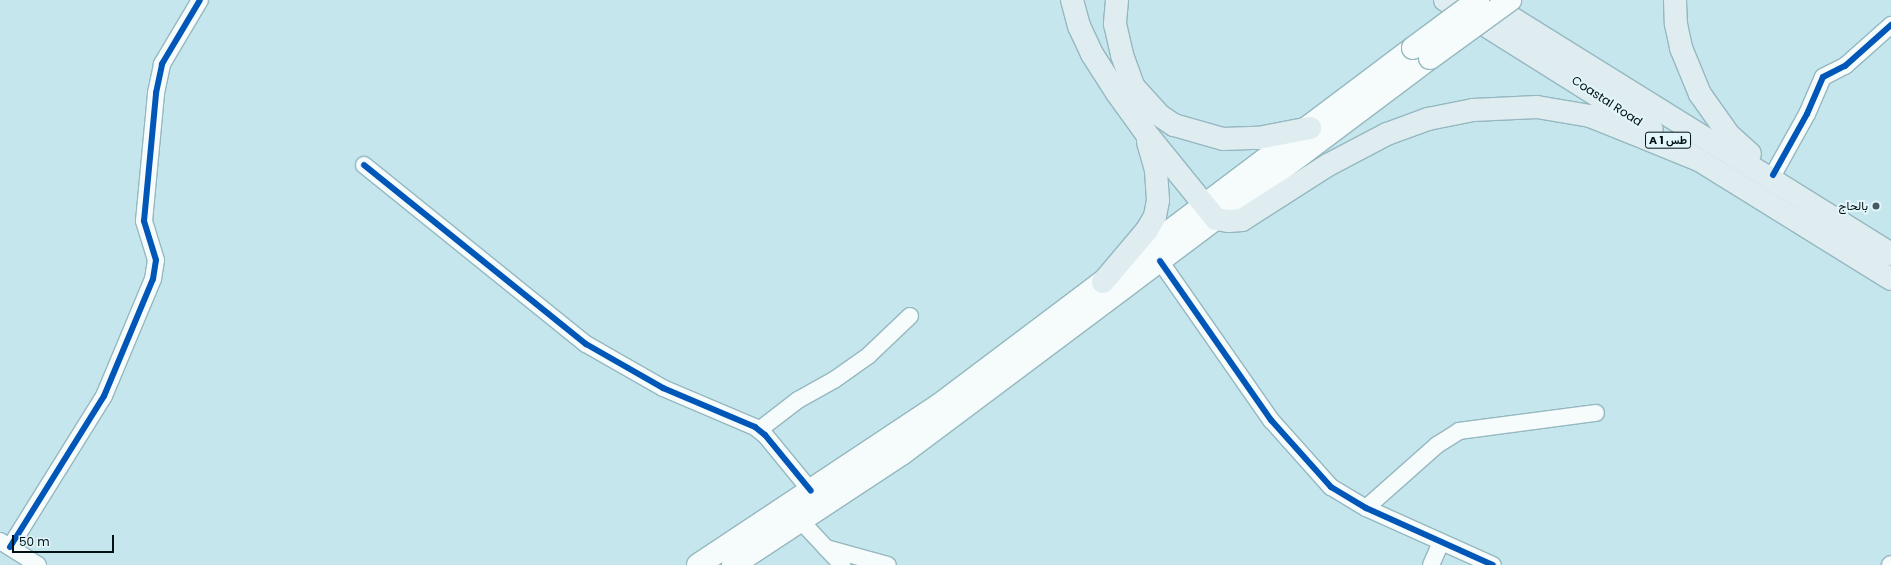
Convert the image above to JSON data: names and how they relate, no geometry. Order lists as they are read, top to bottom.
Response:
{
  "streets": {
    "highway": ["Coastal Road", "A 1 طس"]
  },
  "places": ["بالحاج"],
  "scale_bar": "50 m"
}
